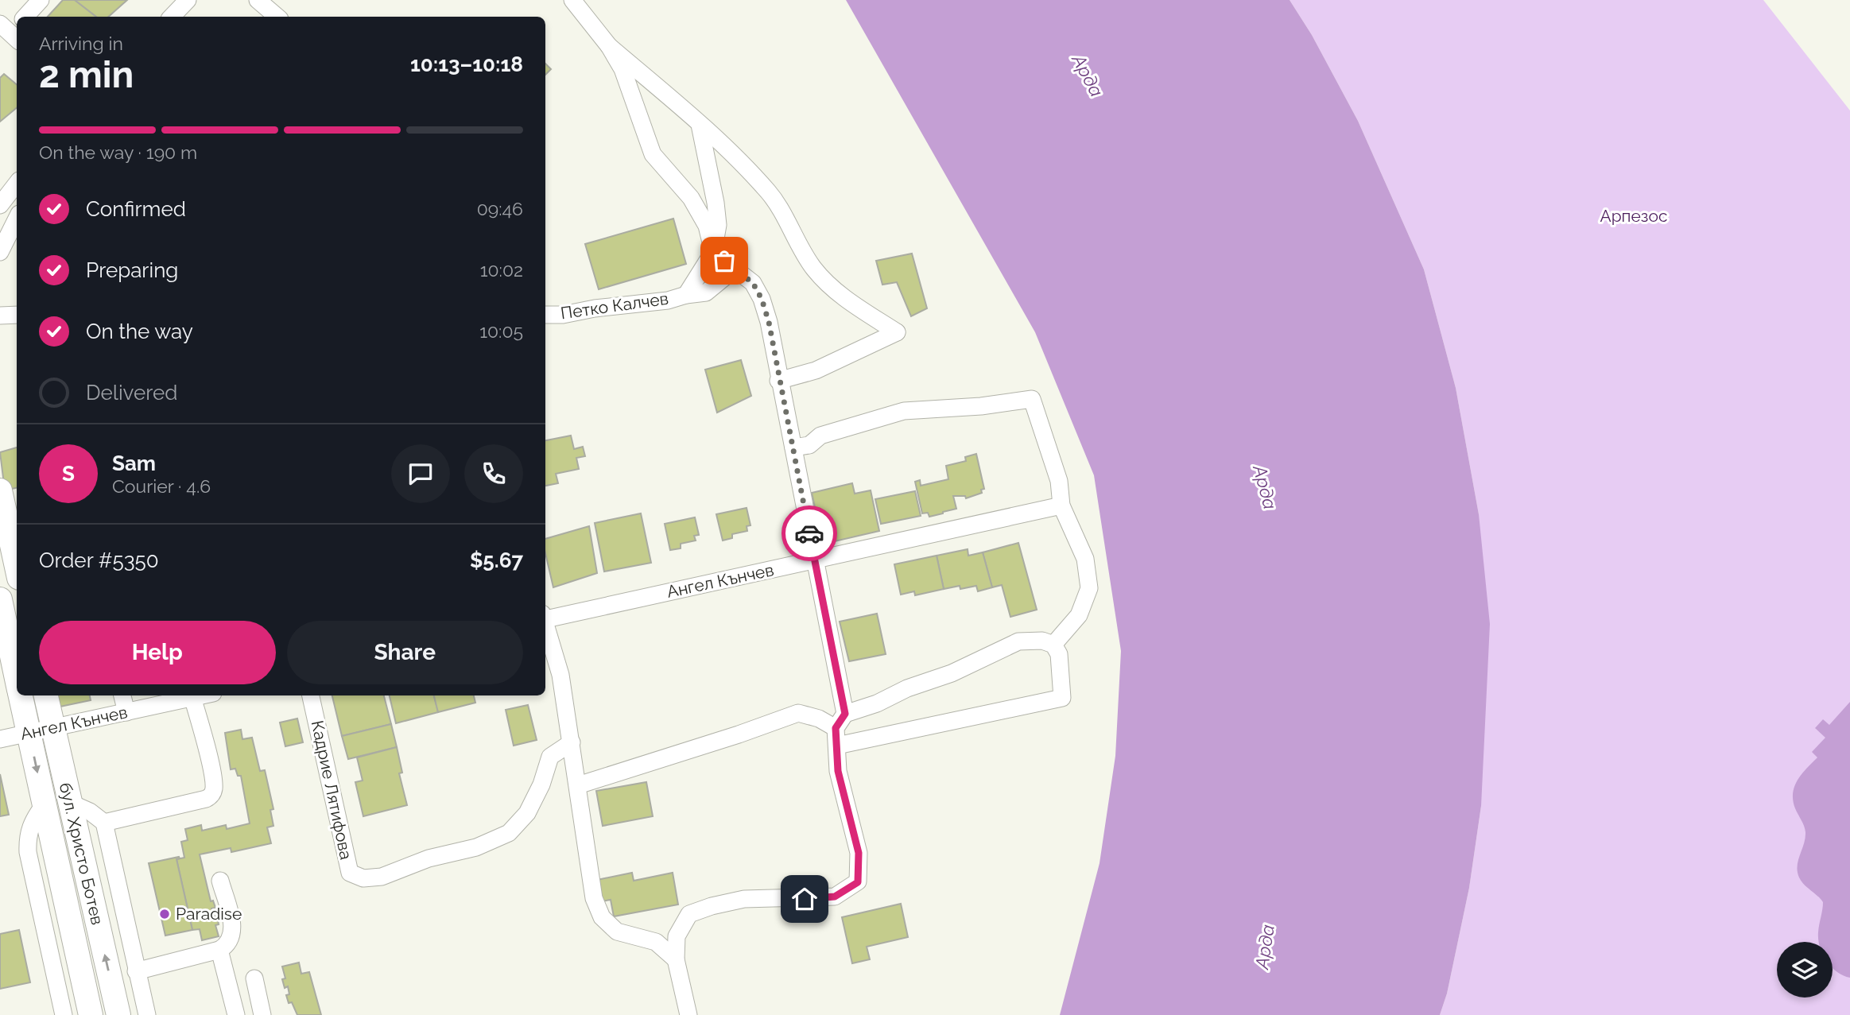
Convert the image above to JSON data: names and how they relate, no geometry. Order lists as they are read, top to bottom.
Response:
{
  "streets": {
    "main road": ["бул. Христо Ботев"],
    "street": ["Петко Калчев", "Ангел Кънчев", "Кадрие Лятифова"]
  },
  "crossings": [
    ["Ангел Кънчев", "бул. Христо Ботев"]
  ],
  "water": ["Арда"],
  "parks": ["Арпезос"],
  "places": ["Paradise"],
  "page": {
    "heading": ["2 min", "Arriving in", "10:13–10:18"],
    "panel": [
      "Sam",
      "Courier · 4.6",
      "Order #5350",
      "$5.67"
    ],
    "bar": "On the way · 190 m",
    "list": [
      ["Confirmed", "09:46"],
      ["Preparing", "10:02"],
      ["On the way", "10:05"],
      "Delivered"
    ],
    "round": "S",
    "buttons": ["Help", "Share"]
  }
}
